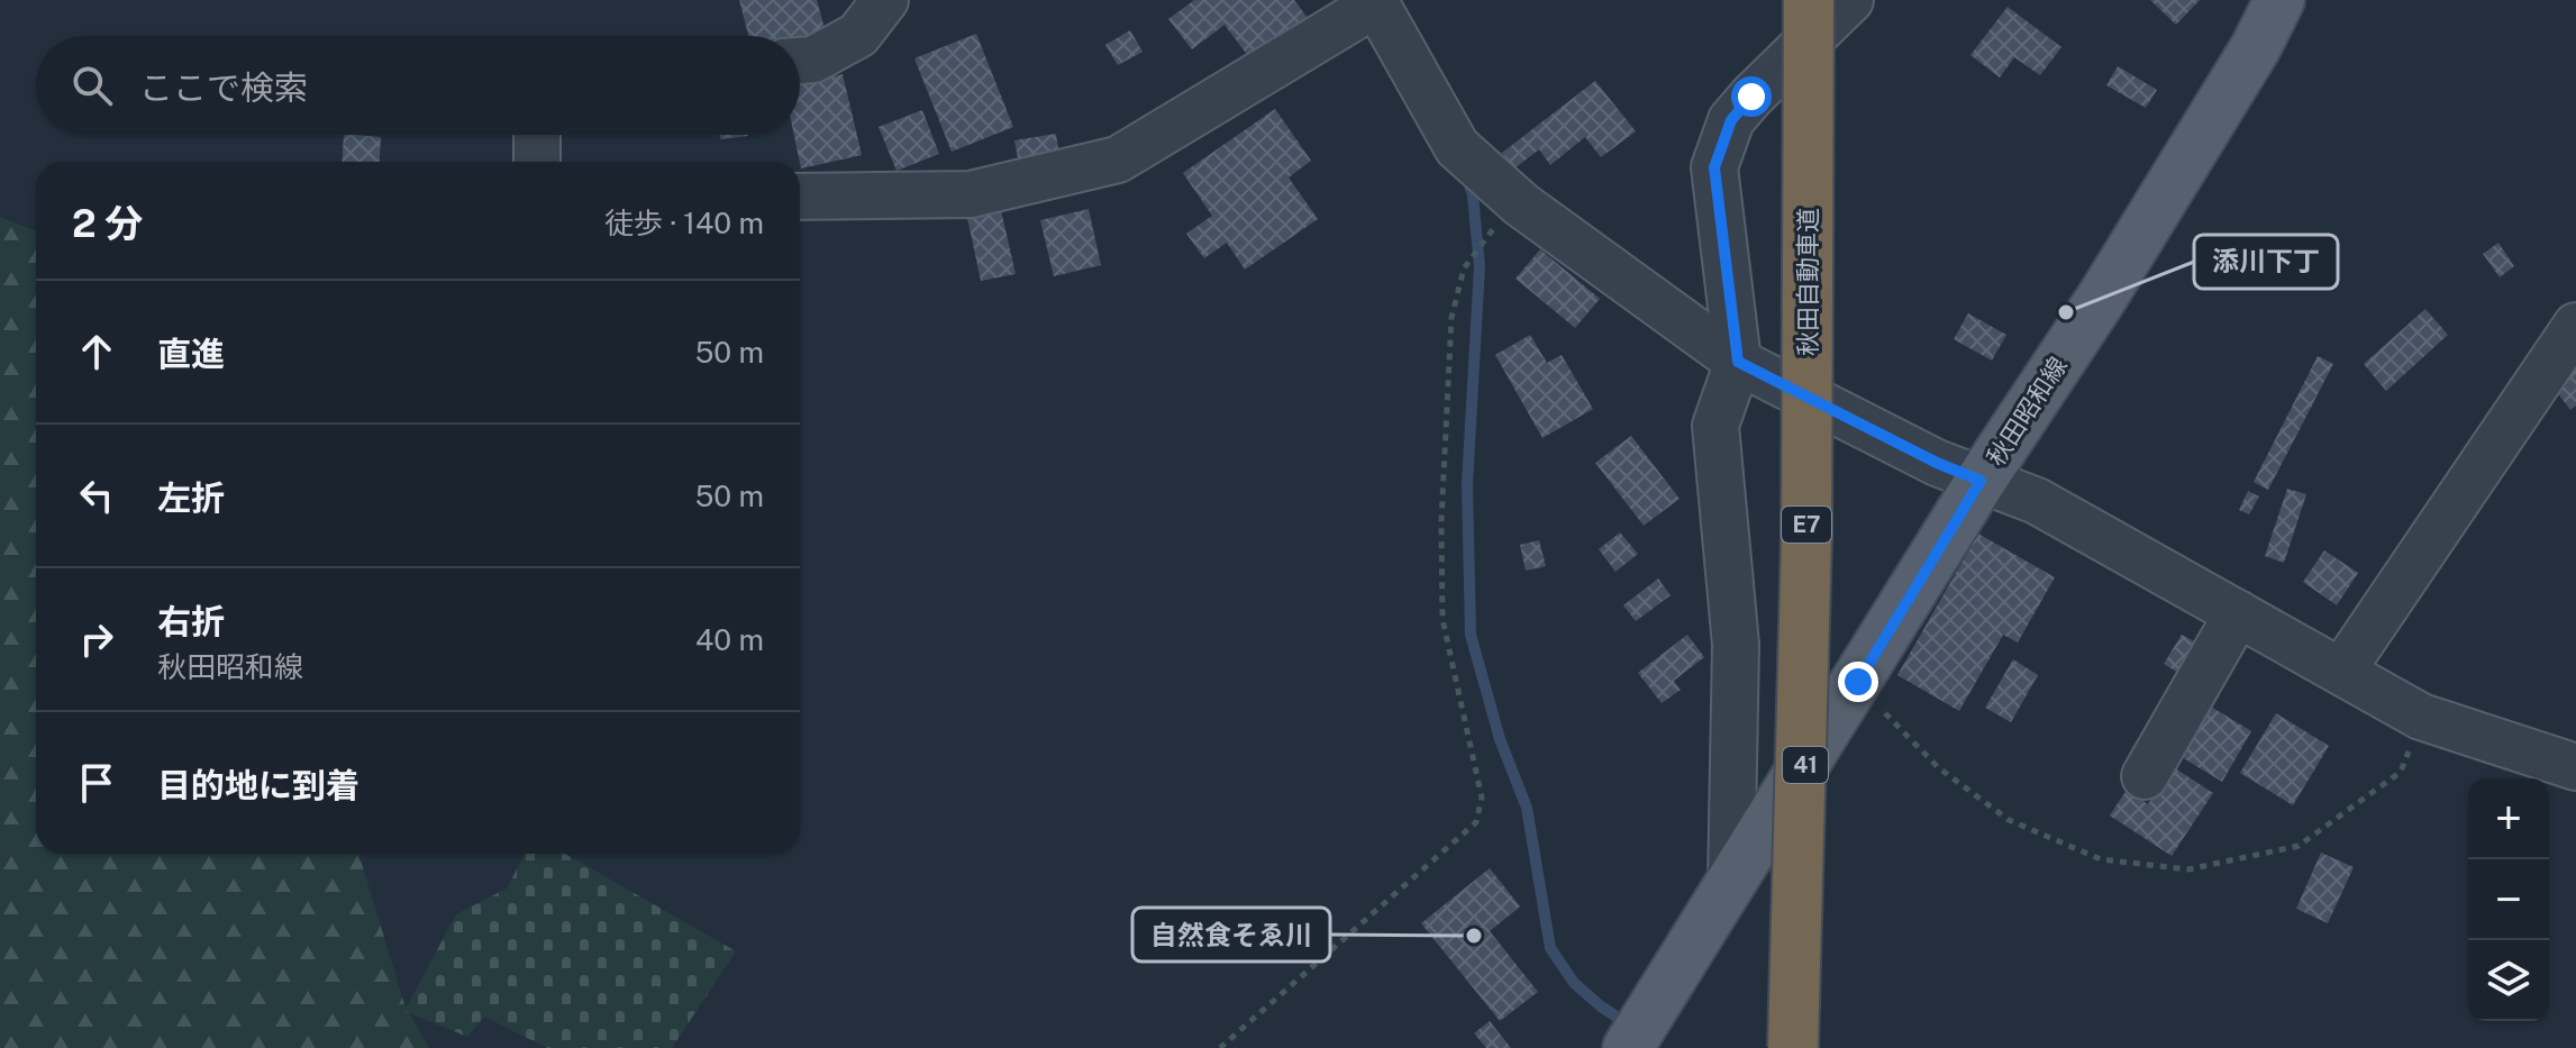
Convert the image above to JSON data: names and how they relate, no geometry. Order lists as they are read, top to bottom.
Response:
{
  "streets": {
    "highway": ["秋田自動車道", "E7"],
    "main road": ["秋田昭和線", "41"]
  },
  "places": ["添川下丁", "自然食そゑ川"],
  "page": {
    "search": "ここで検索",
    "heading": ["2 分", "徒歩 · 140 m"],
    "list": [
      ["直進", "50 m"],
      ["左折", "50 m"],
      ["右折", "秋田昭和線", "40 m"],
      "目的地に到着"
    ],
    "map_buttons": ["+", "−"]
  }
}
